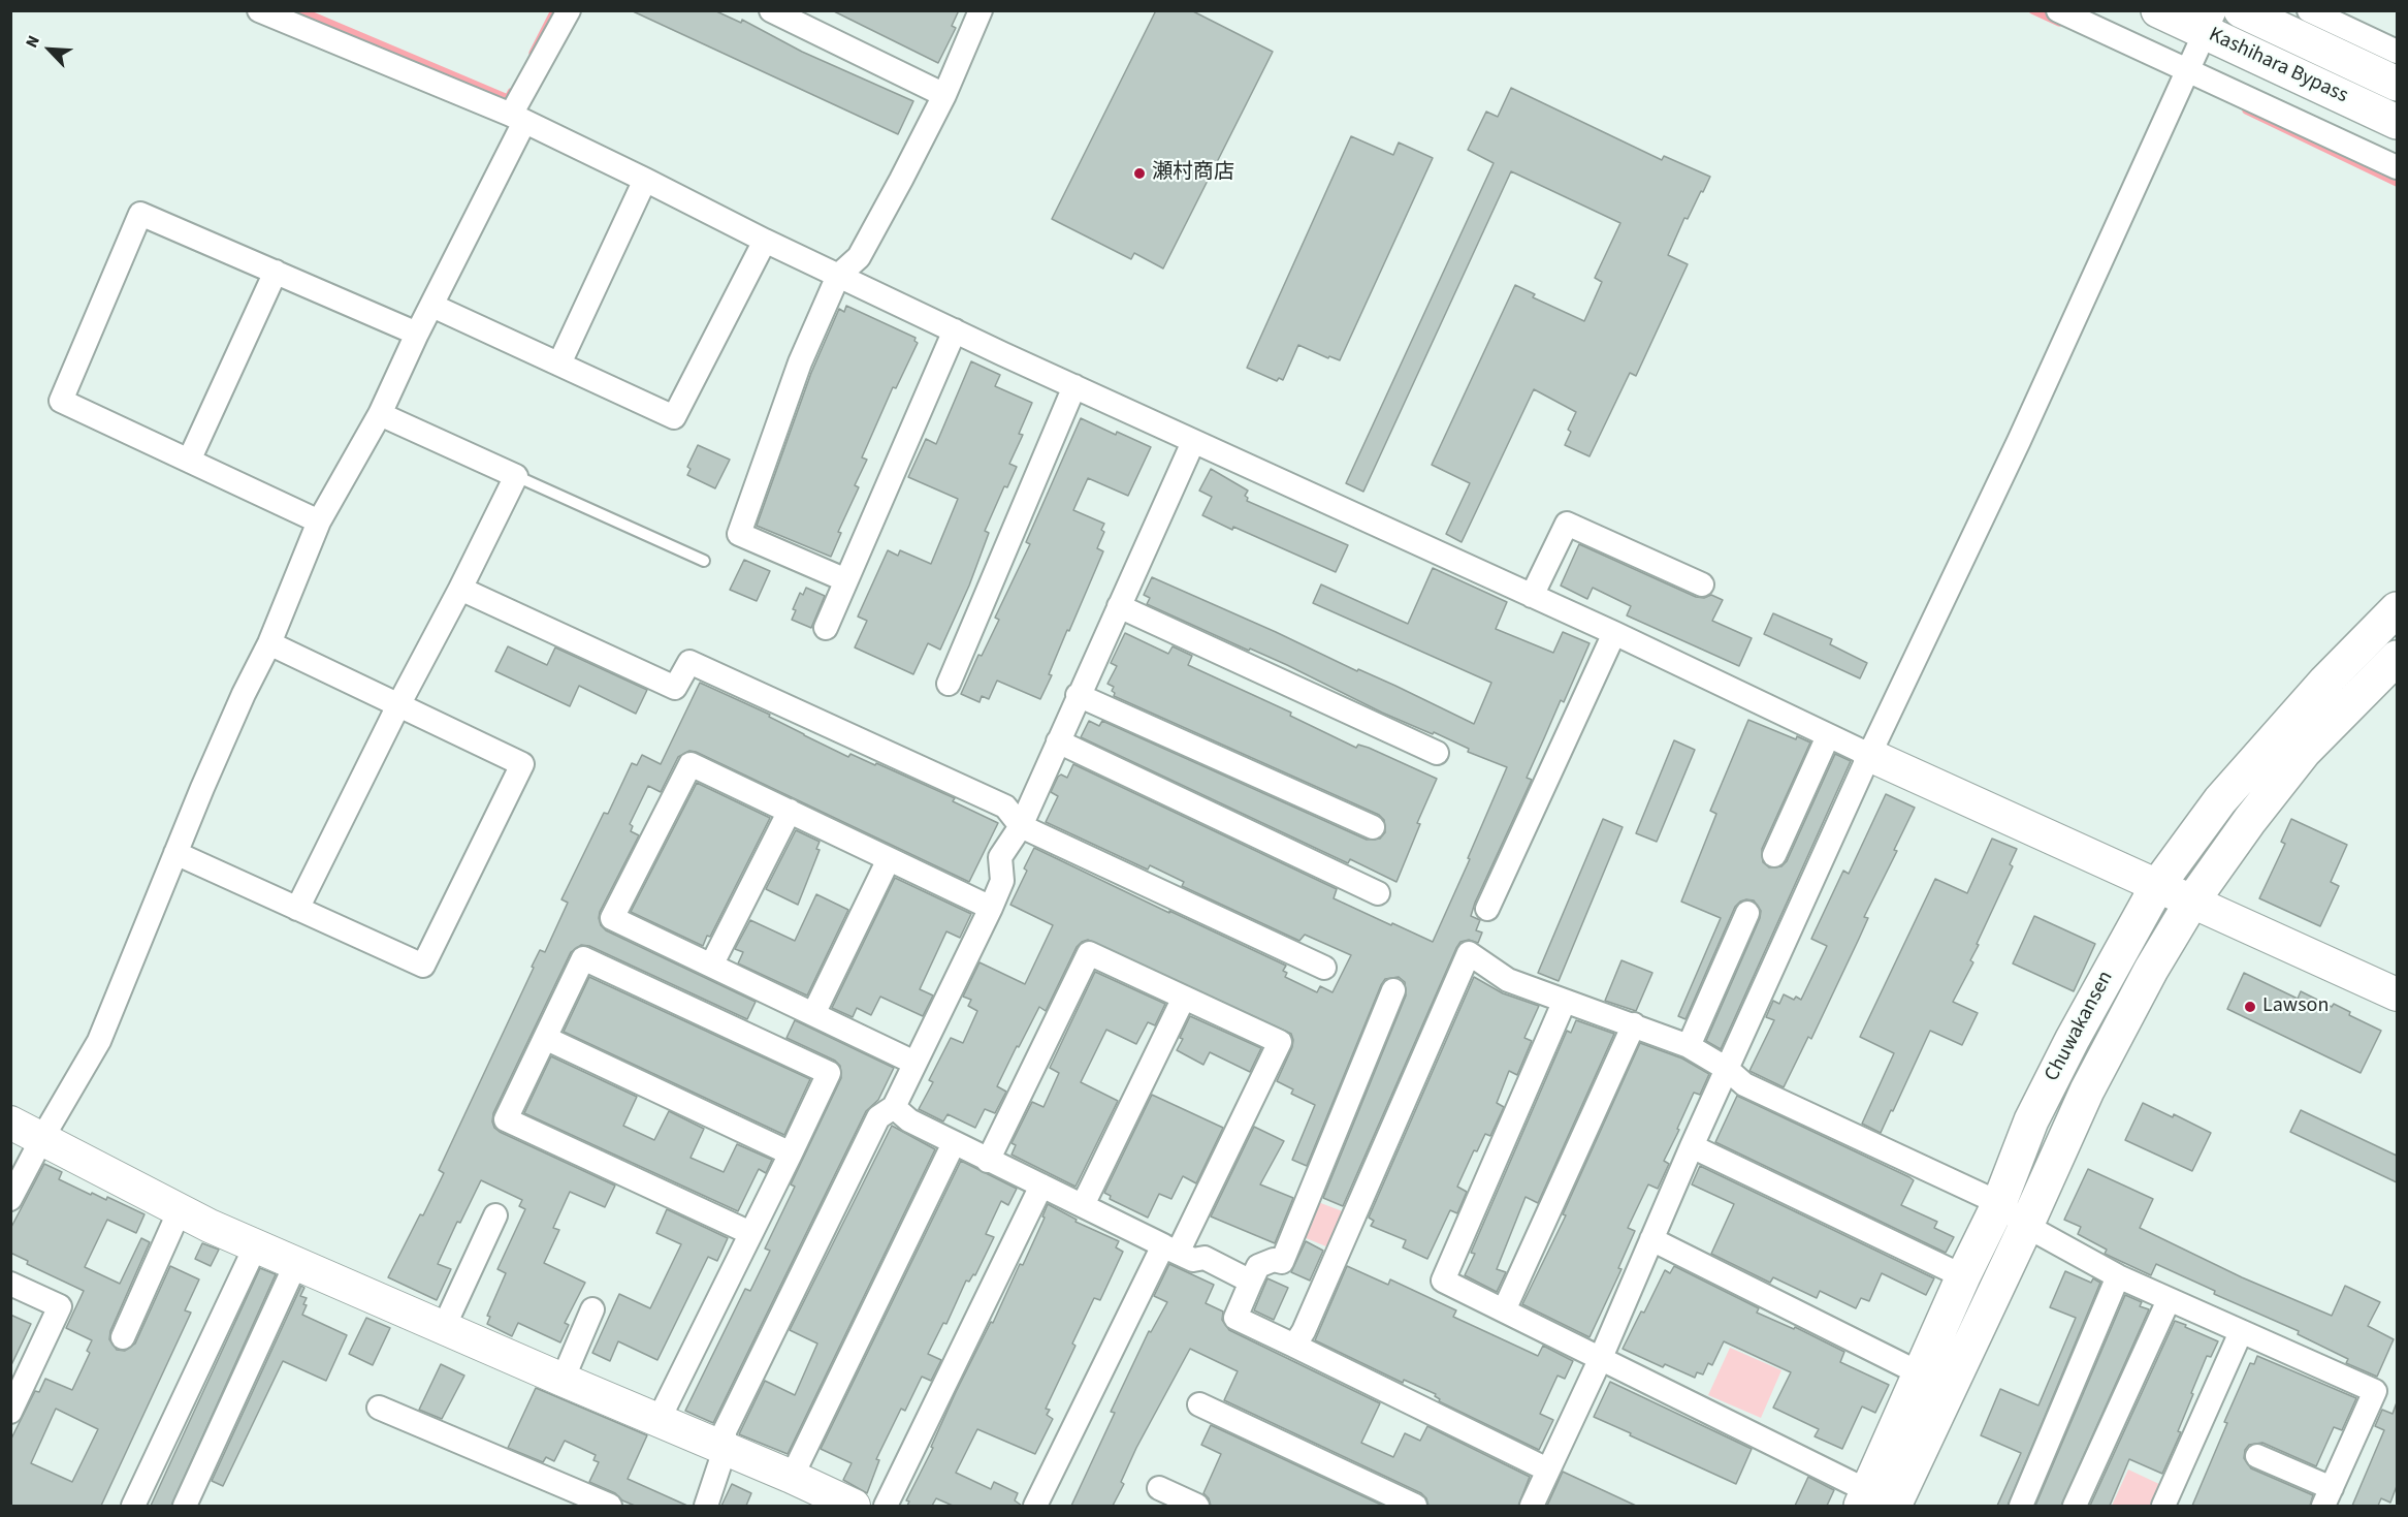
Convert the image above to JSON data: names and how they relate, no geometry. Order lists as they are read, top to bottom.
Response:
{
  "streets": {
    "main road": ["Kashihara Bypass", "Chuwakansen"]
  },
  "places": ["瀬村商店", "Lawson"],
  "north": "top left"
}
